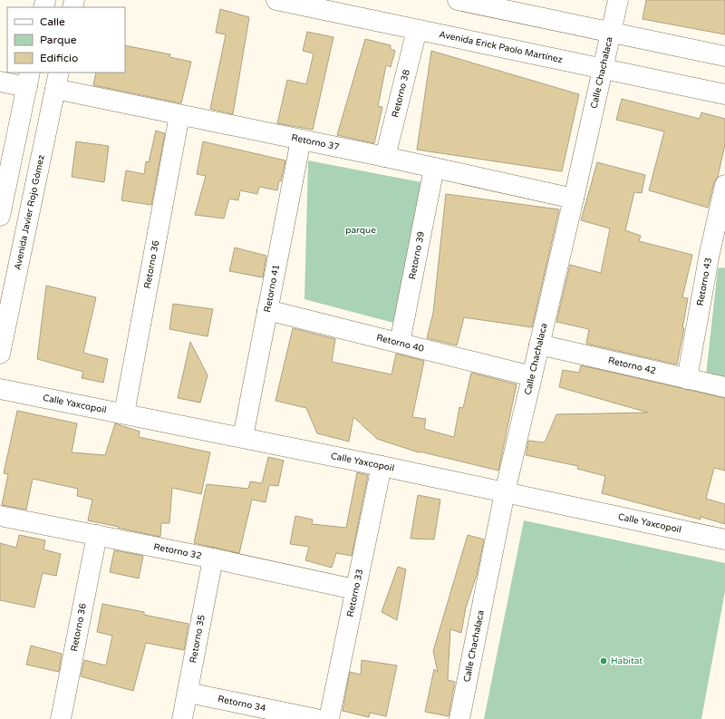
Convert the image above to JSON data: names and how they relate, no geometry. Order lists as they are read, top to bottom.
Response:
{
  "streets": {
    "street": [
      "Avenida Erick Paolo Martínez",
      "Calle Chachalaca",
      "Retorno 38",
      "Retorno 37",
      "Avenida Javier Rojo Gómez",
      "Retorno 39",
      "Retorno 36",
      "Retorno 43",
      "Retorno 41",
      "Retorno 40",
      "Retorno 42",
      "Calle Yaxcopoil",
      "Retorno 32",
      "Retorno 33",
      "Retorno 35",
      "Retorno 34"
    ]
  },
  "crossings": [
    ["Avenida Erick Paolo Martínez", "Calle Chachalaca"],
    ["Avenida Erick Paolo Martínez", "Retorno 38"],
    ["Calle Chachalaca", "Retorno 37"],
    ["Calle Chachalaca", "Retorno 40"],
    ["Calle Chachalaca", "Retorno 42"],
    ["Calle Chachalaca", "Calle Yaxcopoil"],
    ["Retorno 38", "Retorno 37"],
    ["Retorno 37", "Avenida Javier Rojo Gómez"],
    ["Retorno 37", "Retorno 39"],
    ["Retorno 37", "Retorno 36"],
    ["Retorno 37", "Retorno 41"],
    ["Retorno 39", "Retorno 40"],
    ["Retorno 36", "Calle Yaxcopoil"],
    ["Retorno 36", "Retorno 32"],
    ["Retorno 43", "Retorno 42"],
    ["Retorno 41", "Retorno 40"],
    ["Retorno 41", "Calle Yaxcopoil"],
    ["Calle Yaxcopoil", "Retorno 33"],
    ["Retorno 32", "Retorno 33"],
    ["Retorno 32", "Retorno 35"],
    ["Retorno 35", "Retorno 34"]
  ],
  "parks": ["parque"],
  "places": ["Habitat"],
  "legend": ["Calle", "Parque", "Edificio"]
}
